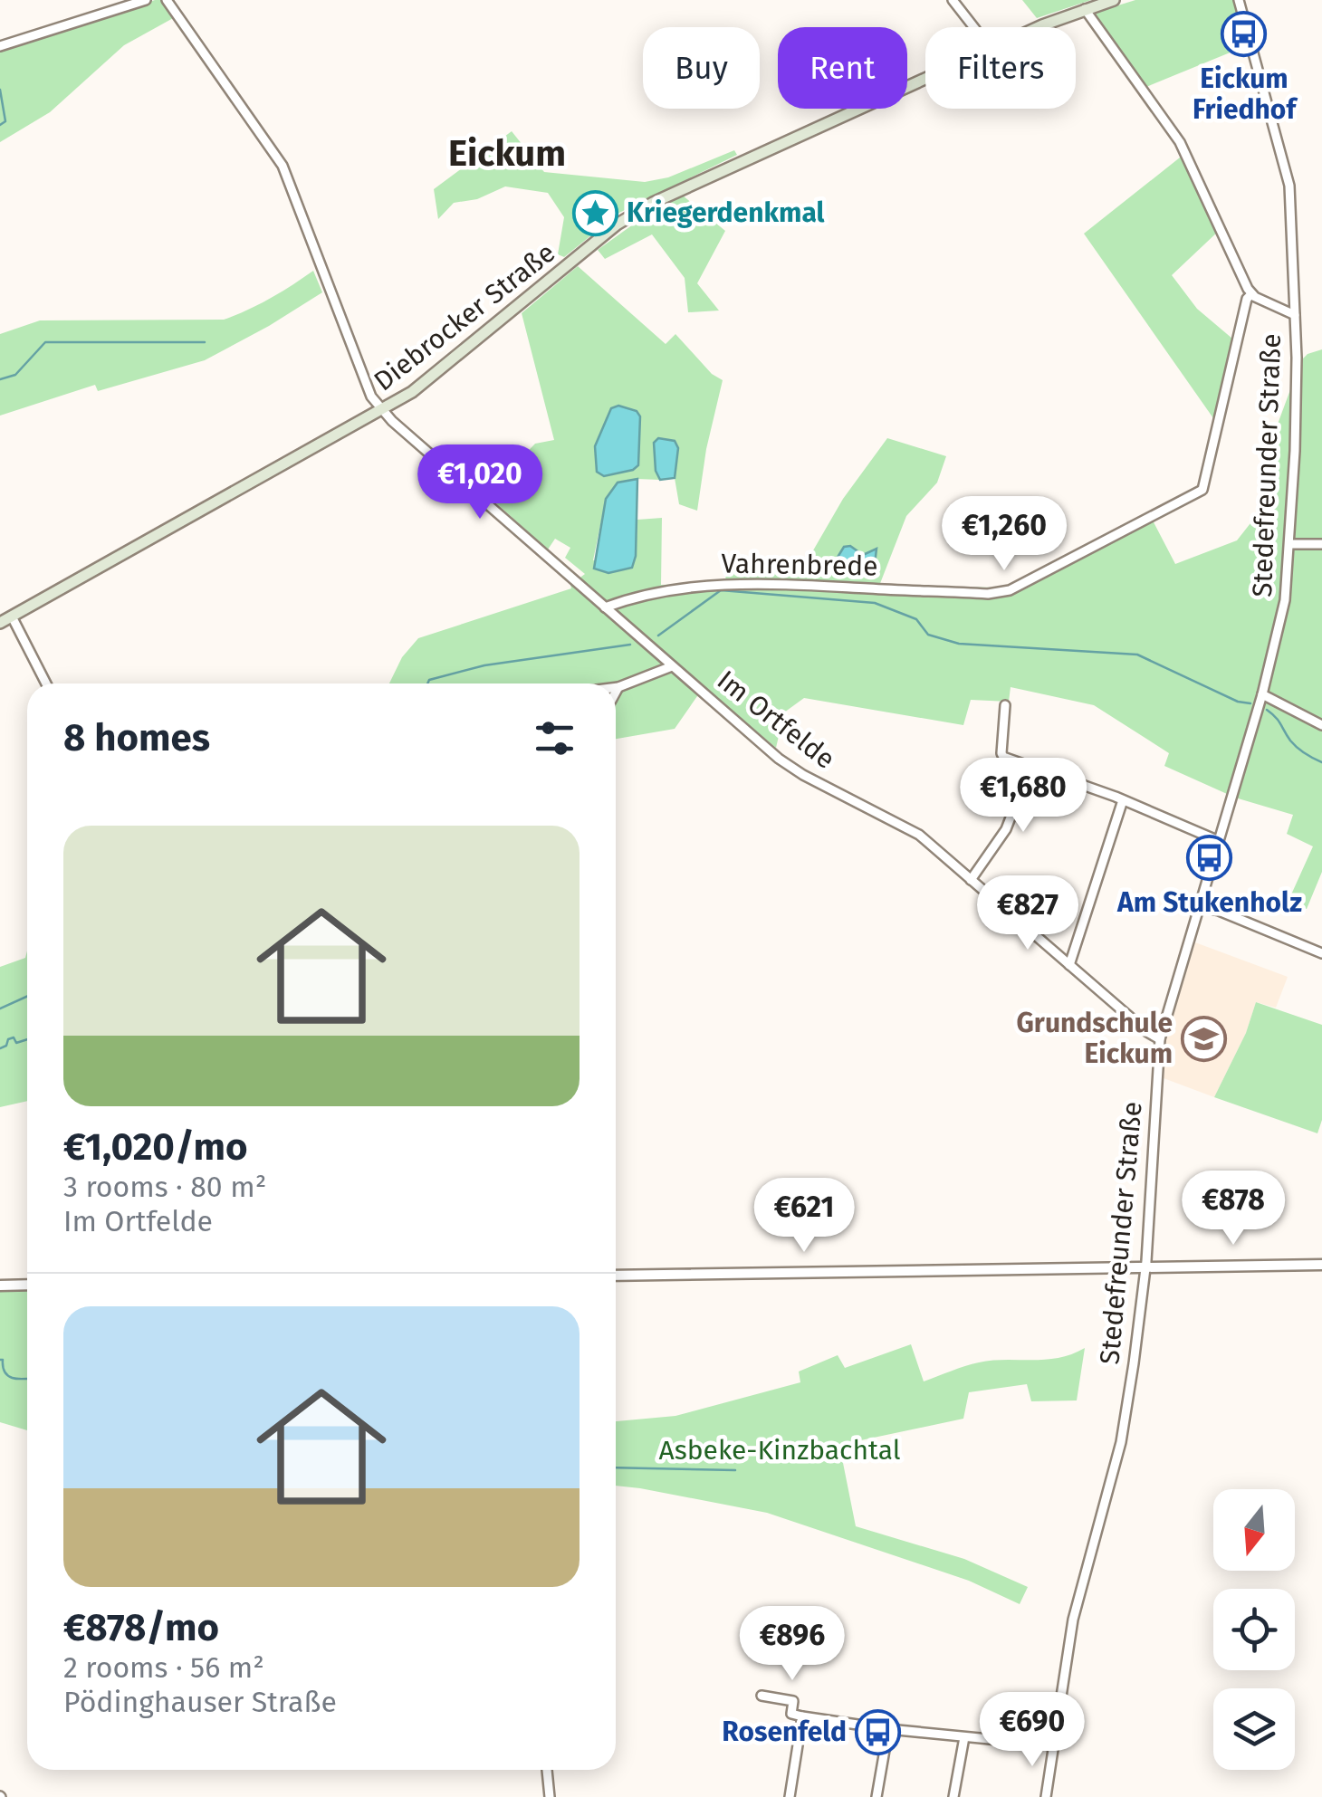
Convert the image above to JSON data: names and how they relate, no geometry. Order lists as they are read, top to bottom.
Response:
{
  "streets": {
    "main road": ["Diebrocker Straße"],
    "street": ["Stedefreunder Straße", "Vahrenbrede", "Im Ortfelde"]
  },
  "crossings": [
    ["Diebrocker Straße", "Im Ortfelde"],
    ["Stedefreunder Straße", "Im Ortfelde"],
    ["Vahrenbrede", "Im Ortfelde"]
  ],
  "districts": ["Eickum"],
  "parks": ["Asbeke-Kinzbachtal"],
  "places": {
    "bus stop": ["Eickum Friedhof", "Am Stukenholz", "Rosenfeld"],
    "place": ["Kriegerdenkmal"],
    "school or university": ["Grundschule Eickum"]
  },
  "north": "bottom",
  "page": {
    "chip": ["Buy", "Rent", "Filters"],
    "price": [
      "€1,020",
      "€1,260",
      "€1,680",
      "€827",
      "€878",
      "€621",
      "€896",
      "€690"
    ],
    "heading": "8 homes",
    "list": [
      {
        "name": "€1,020/mo",
        "note": "3 rooms · 80 m² · Im Ortfelde"
      },
      {
        "name": "€878/mo",
        "note": "2 rooms · 56 m² · Pödinghauser Straße"
      }
    ]
  }
}
